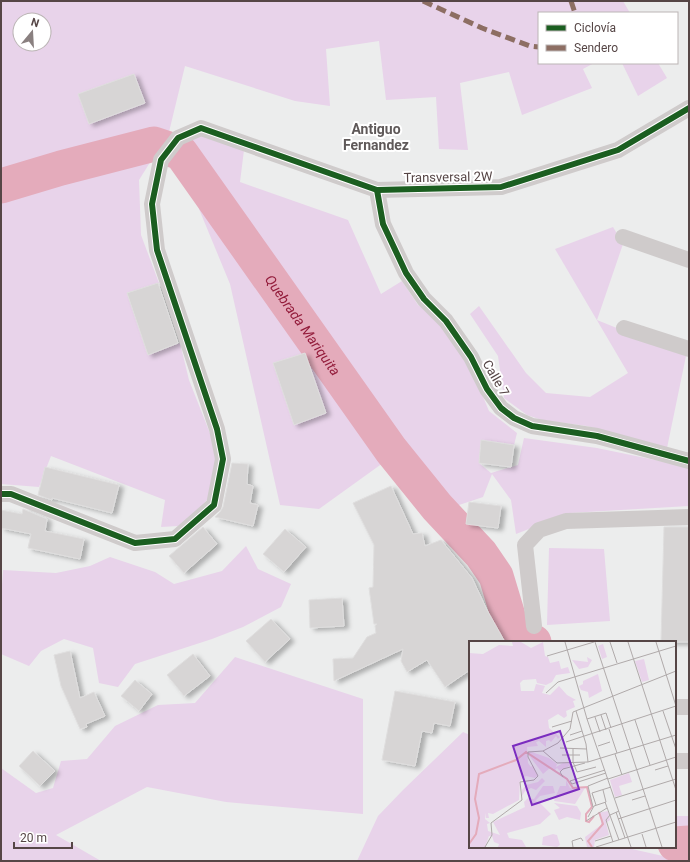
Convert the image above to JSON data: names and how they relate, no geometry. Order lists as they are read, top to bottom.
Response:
{
  "streets": {
    "street": ["Transversal 2W", "Calle 7"]
  },
  "crossings": [
    ["Transversal 2W", "Calle 7"]
  ],
  "districts": ["Antiguo Fernandez"],
  "water": ["Quebrada Mariquita"],
  "legend": ["Ciclovía", "Sendero"],
  "scale_bar": "20 m",
  "north": "top"
}
